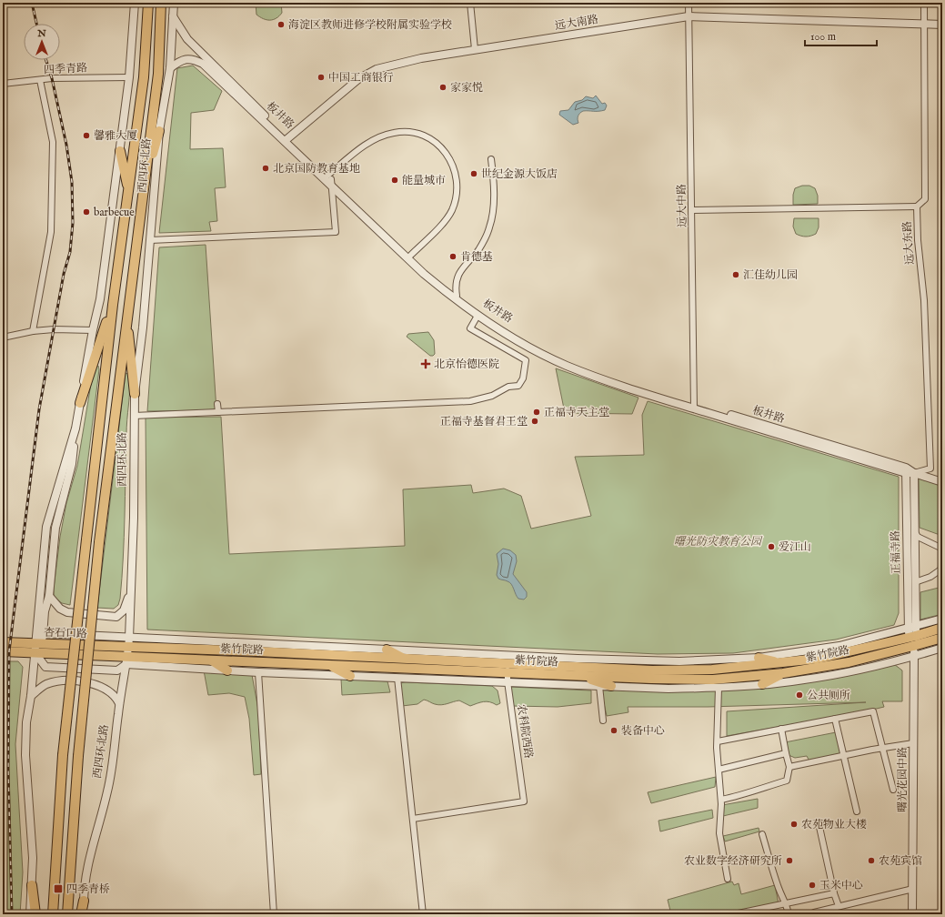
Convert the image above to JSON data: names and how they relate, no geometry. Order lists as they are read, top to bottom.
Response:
{
  "streets": {
    "main road": ["西四环北路", "杏石口路", "紫竹院路"],
    "street": [
      "远大南路",
      "四季青路",
      "板井路",
      "远大中路",
      "远大东路",
      "正福寺路",
      "农科院西路",
      "曙光花园中路"
    ]
  },
  "crossings": [
    ["远大南路", "板井路"],
    ["远大南路", "远大中路"],
    ["远大南路", "远大东路"],
    ["板井路", "西四环北路"],
    ["板井路", "远大中路"],
    ["板井路", "远大东路"],
    ["板井路", "正福寺路"],
    ["西四环北路", "杏石口路"],
    ["西四环北路", "紫竹院路"],
    ["远大东路", "正福寺路"],
    ["正福寺路", "紫竹院路"],
    ["杏石口路", "紫竹院路"],
    ["紫竹院路", "农科院西路"],
    ["紫竹院路", "曙光花园中路"]
  ],
  "parks": ["曙光防灾教育公园"],
  "places": {
    "other": [
      "海淀区教师进修学校附属实验学校",
      "中国工商银行",
      "家家悦",
      "馨雅大厦",
      "北京国防教育基地",
      "世纪金源大饭店",
      "能量城市",
      "barbecue",
      "肯德基",
      "汇佳幼儿园",
      "正福寺天主堂",
      "正福寺基督君王堂",
      "爱江山",
      "公共厕所",
      "装备中心",
      "农苑物业大楼",
      "农业数字经济研究所",
      "农苑宾馆",
      "玉米中心"
    ],
    "health": ["北京怡德医院"],
    "transit": ["四季青桥"]
  },
  "scale_bar": "100 m",
  "north": "top"
}
